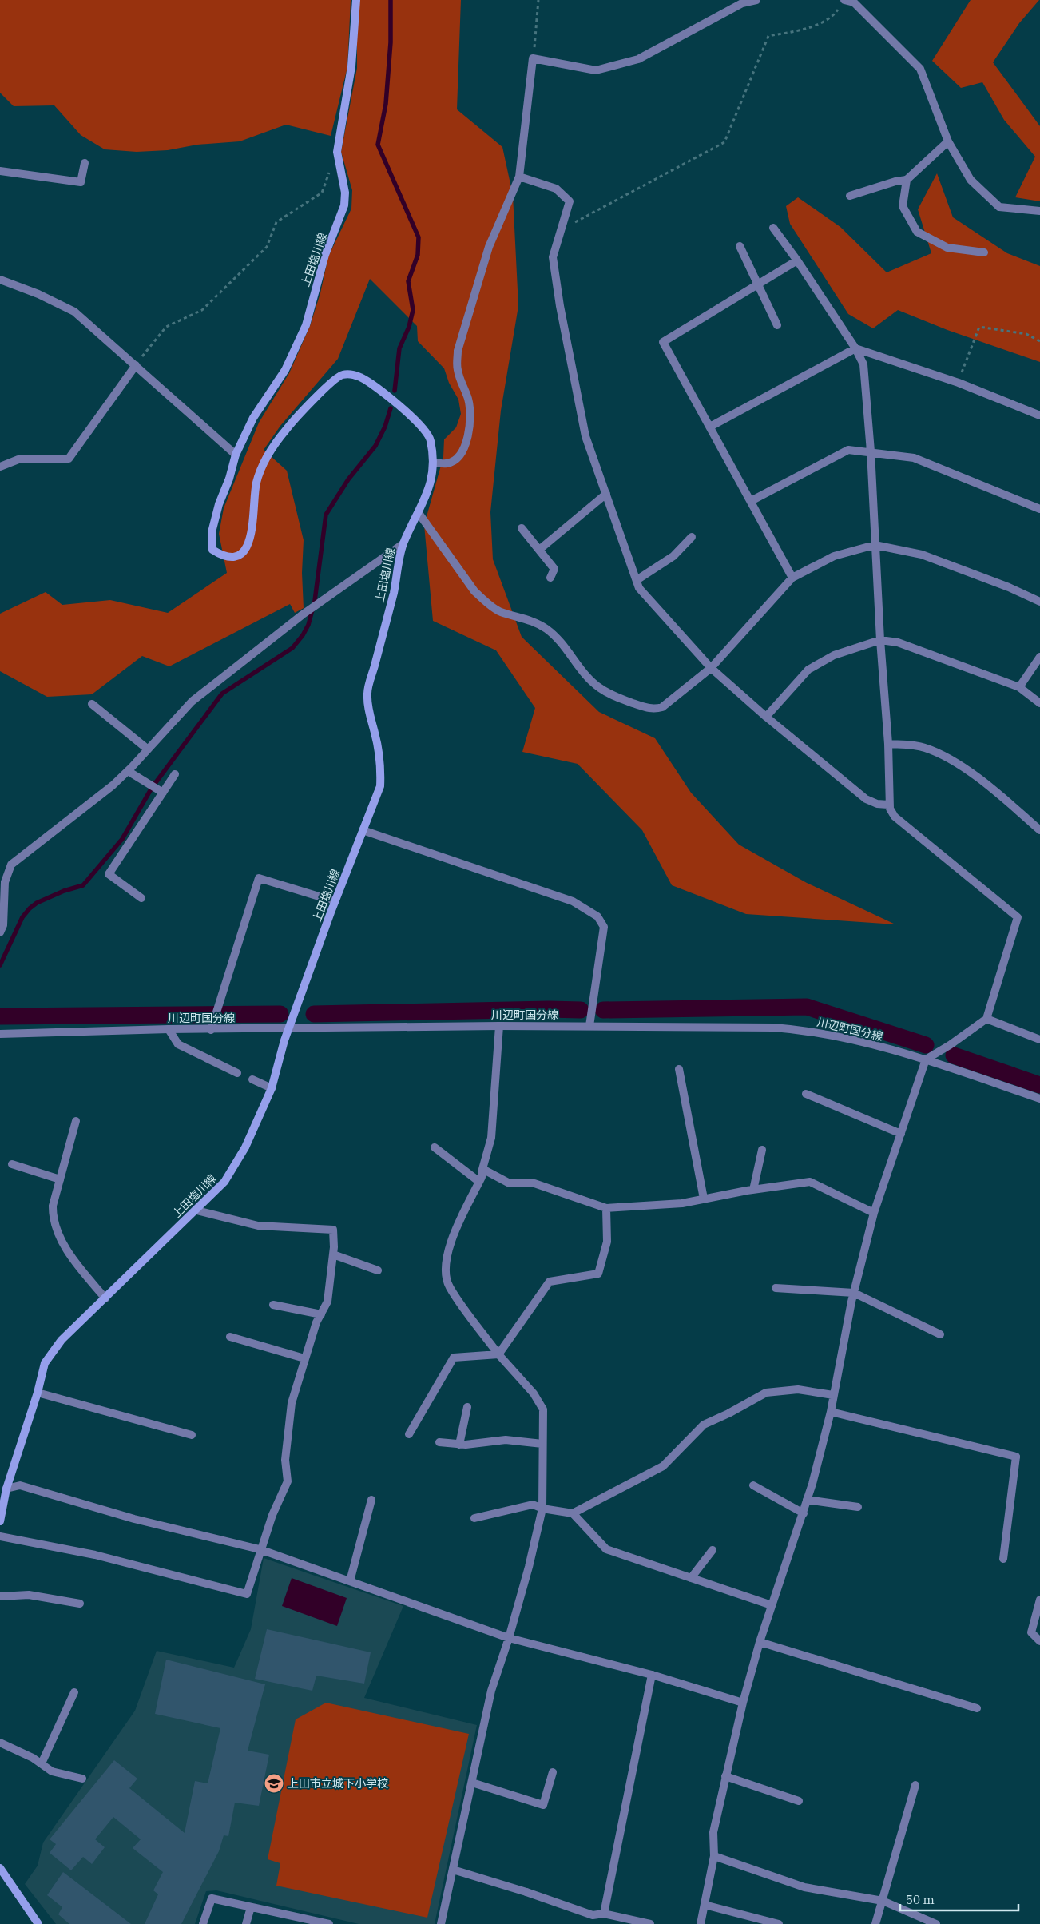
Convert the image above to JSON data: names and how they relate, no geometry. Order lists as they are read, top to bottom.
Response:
{
  "streets": {
    "main road": ["上田塩川線"],
    "street": ["川辺町国分線"]
  },
  "crossings": [
    ["上田塩川線", "川辺町国分線"]
  ],
  "places": {
    "school or university": ["上田市立城下小学校"]
  },
  "scale_bar": "50 m"
}
